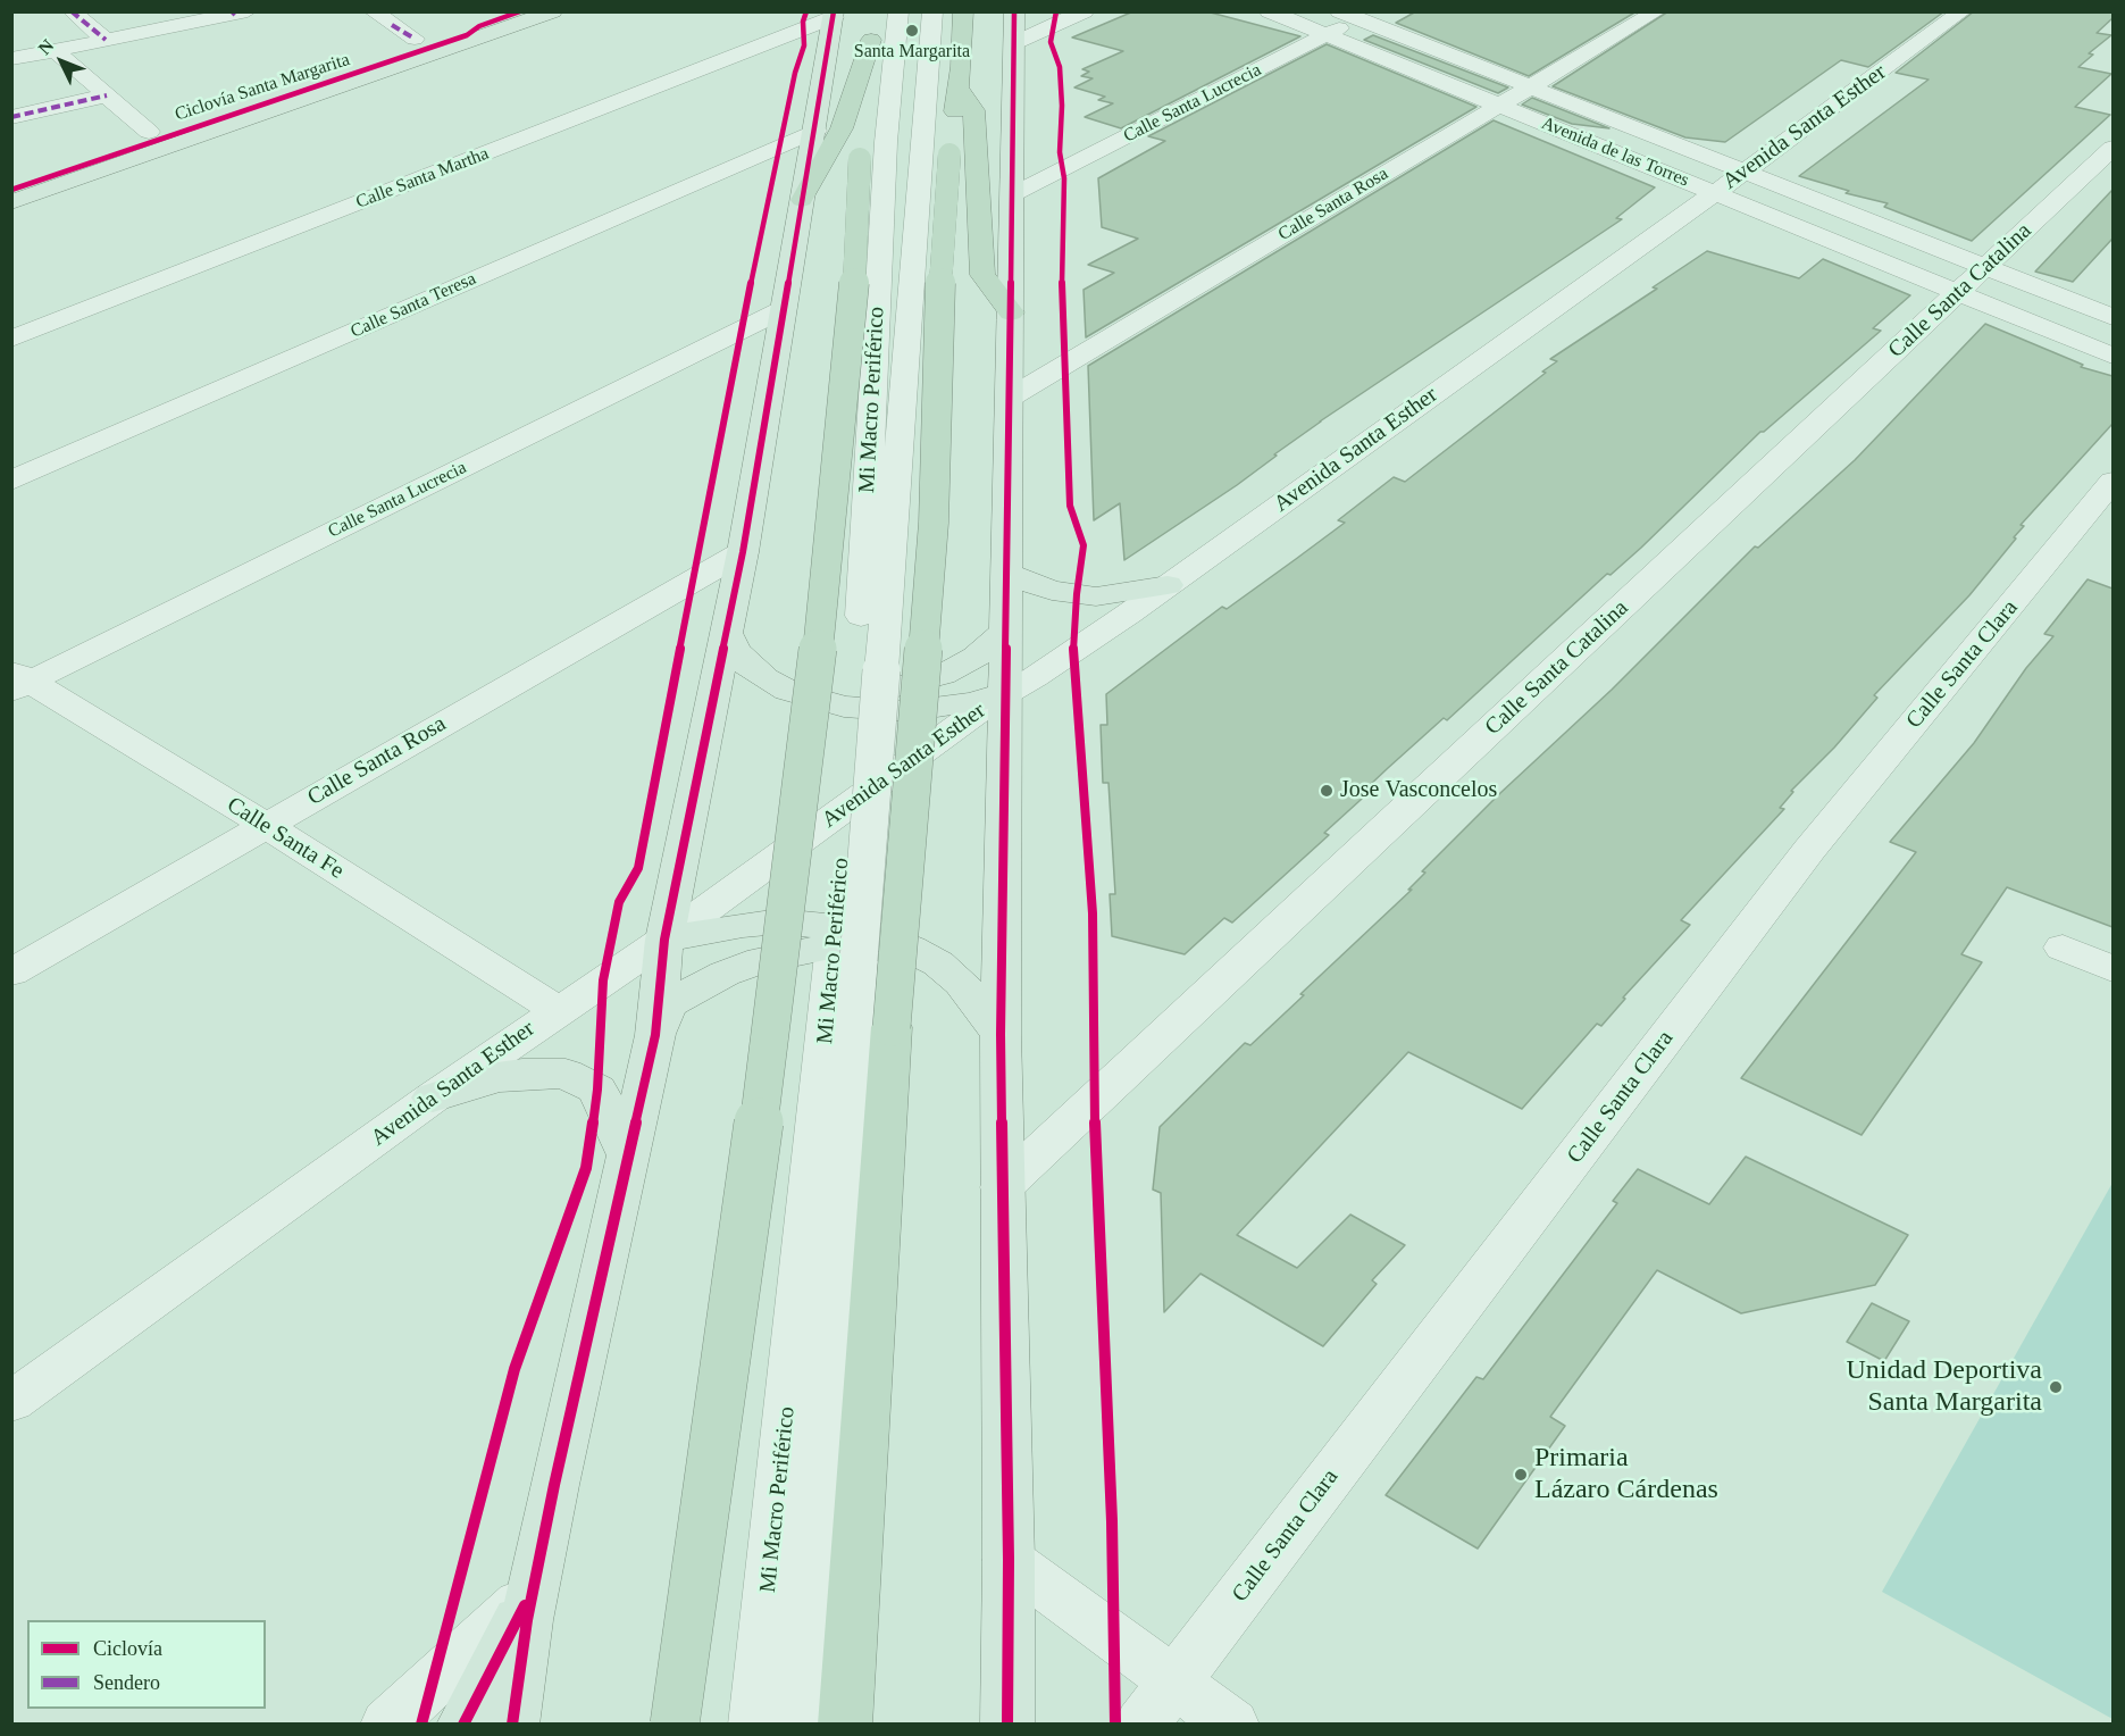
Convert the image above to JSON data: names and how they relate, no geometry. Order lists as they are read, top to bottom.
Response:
{
  "streets": {
    "street": [
      "Calle Santa Lucrecia",
      "Avenida Santa Esther",
      "Avenida de las Torres",
      "Calle Santa Martha",
      "Calle Santa Rosa",
      "Calle Santa Catalina",
      "Calle Santa Teresa",
      "Mi Macro Periférico",
      "Calle Santa Clara",
      "Calle Santa Fe"
    ],
    "cycle path": ["Ciclovía Santa Margarita"]
  },
  "crossings": [
    ["Calle Santa Lucrecia", "Avenida de las Torres"],
    ["Calle Santa Lucrecia", "Calle Santa Fe"],
    ["Avenida Santa Esther", "Avenida de las Torres"],
    ["Avenida Santa Esther", "Calle Santa Fe"],
    ["Avenida de las Torres", "Calle Santa Rosa"],
    ["Avenida de las Torres", "Calle Santa Catalina"],
    ["Calle Santa Rosa", "Calle Santa Fe"]
  ],
  "places": [
    "Santa Margarita",
    "Jose Vasconcelos",
    "Unidad Deportiva Santa Margarita",
    "Primaria Lázaro Cárdenas"
  ],
  "legend": ["Ciclovía", "Sendero"],
  "north": "top left"
}
